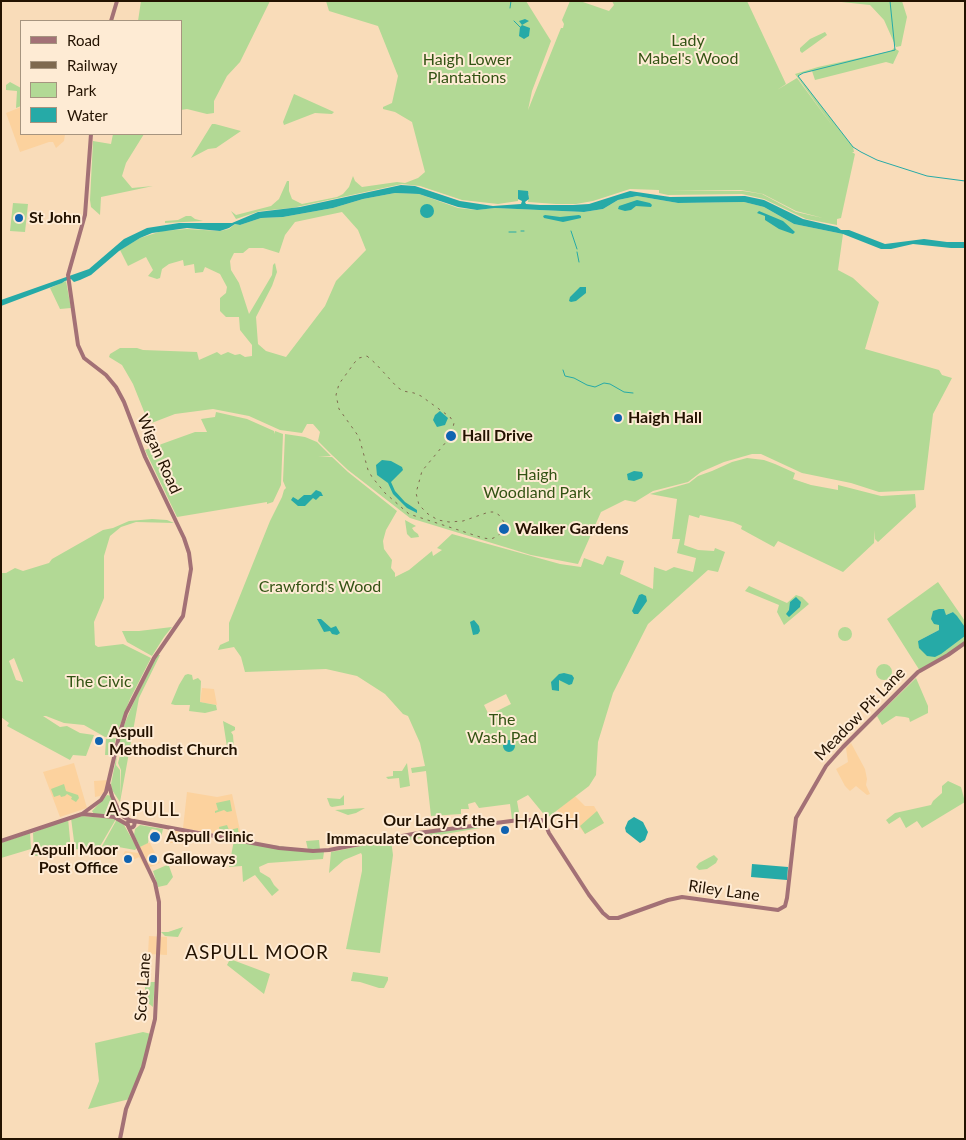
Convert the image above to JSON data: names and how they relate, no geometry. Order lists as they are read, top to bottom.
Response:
{
  "streets": {
    "main road": [
      "Wigan Road",
      "Meadow Pit Lane",
      "Riley Lane",
      "Scot Lane"
    ]
  },
  "crossings": [
    ["Wigan Road", "Riley Lane"],
    ["Meadow Pit Lane", "Riley Lane"]
  ],
  "districts": ["ASPULL", "HAIGH", "ASPULL MOOR"],
  "parks": [
    "Lady Mabel's Wood",
    "Haigh Lower Plantations",
    "Haigh Woodland Park",
    "Crawford's Wood",
    "The Civic",
    "The Wash Pad"
  ],
  "places": [
    "St John",
    "Haigh Hall",
    "Hall Drive",
    "Walker Gardens",
    "Aspull Methodist Church",
    "Our Lady of the Immaculate Conception",
    "Aspull Clinic",
    "Aspull Moor Post Office",
    "Galloways"
  ],
  "legend": [
    "Road",
    "Railway",
    "Park",
    "Water"
  ]
}
